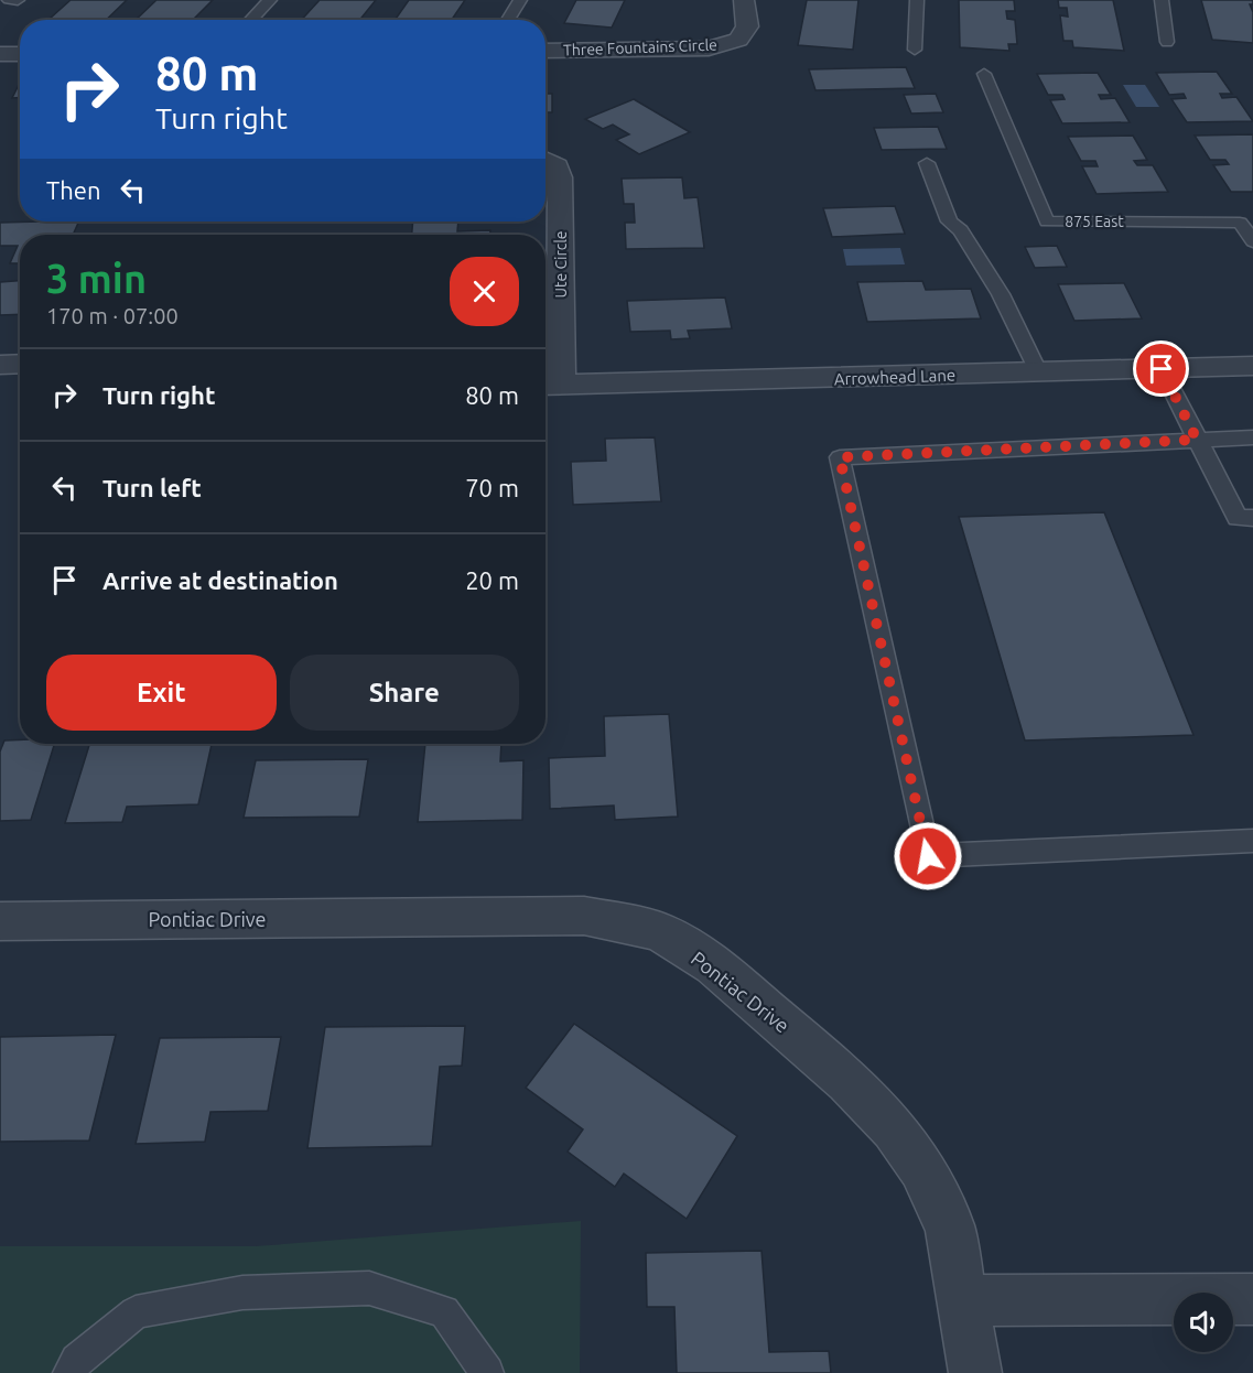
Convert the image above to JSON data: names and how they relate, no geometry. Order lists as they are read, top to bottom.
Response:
{
  "streets": {
    "street": [
      "Three Fountains Circle",
      "Ute Circle",
      "Arrowhead Lane",
      "Pontiac Drive"
    ],
    "lane": ["875 East"]
  },
  "crossings": [
    ["Ute Circle", "Arrowhead Lane"]
  ],
  "page": {
    "turn": ["80 m", "Turn right"],
    "then": "Then",
    "heading": ["3 min", "170 m · 07:00"],
    "list": [
      {
        "name": "Turn right",
        "value": "80 m"
      },
      {
        "name": "Turn left",
        "value": "70 m"
      },
      {
        "name": "Arrive at destination",
        "value": "20 m"
      }
    ],
    "buttons": ["Exit", "Share"]
  }
}
